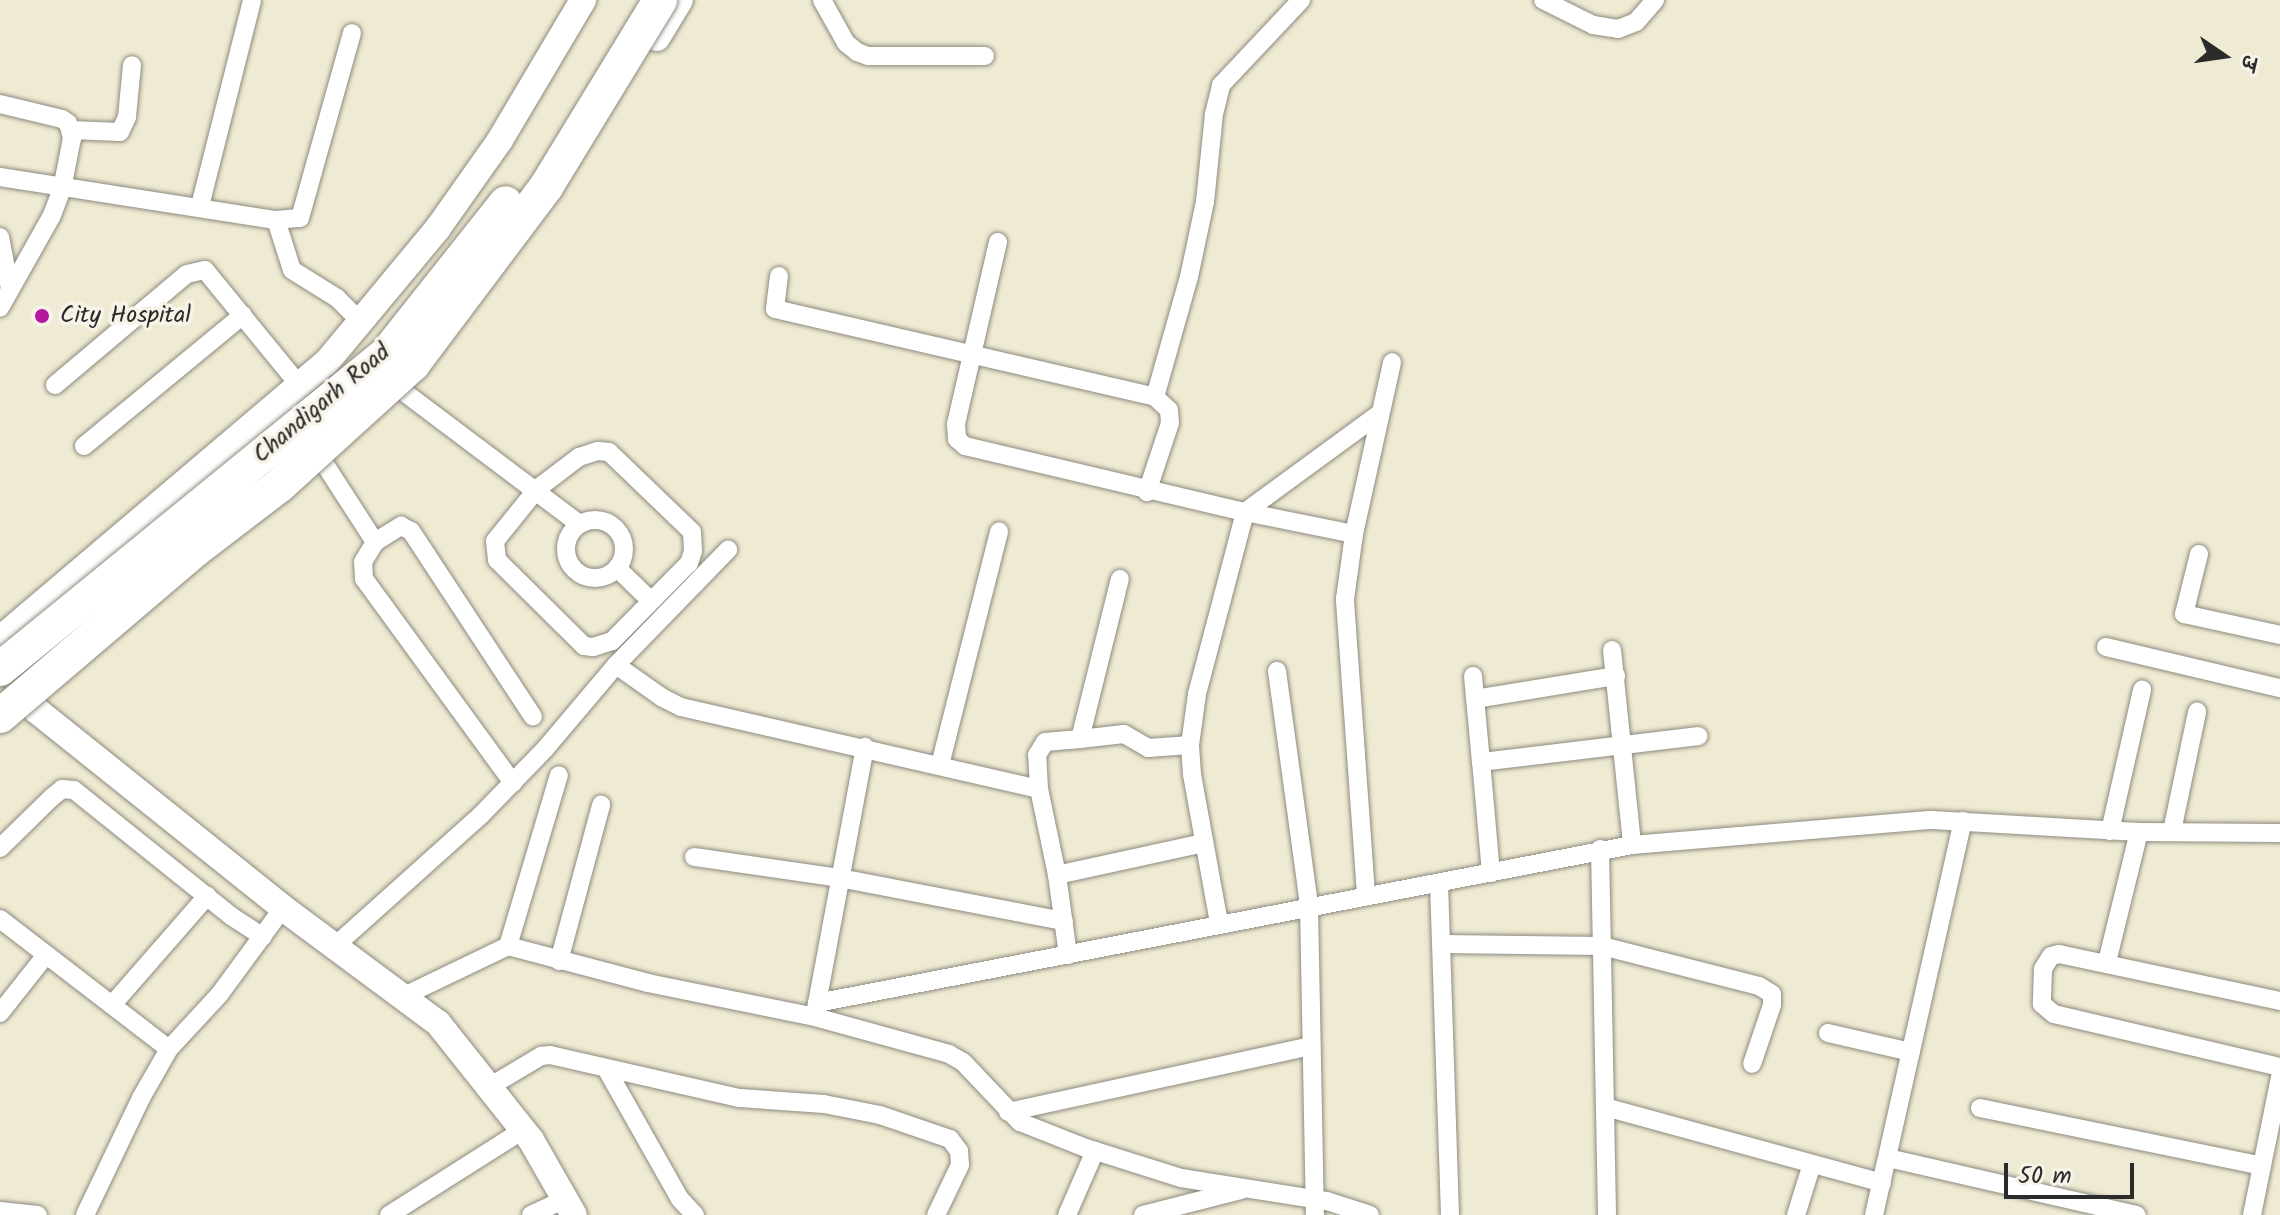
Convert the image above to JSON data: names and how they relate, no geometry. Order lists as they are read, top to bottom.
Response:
{
  "streets": {
    "highway": ["Chandigarh Road"]
  },
  "places": ["City Hospital"],
  "scale_bar": "50 m",
  "north": "right"
}
